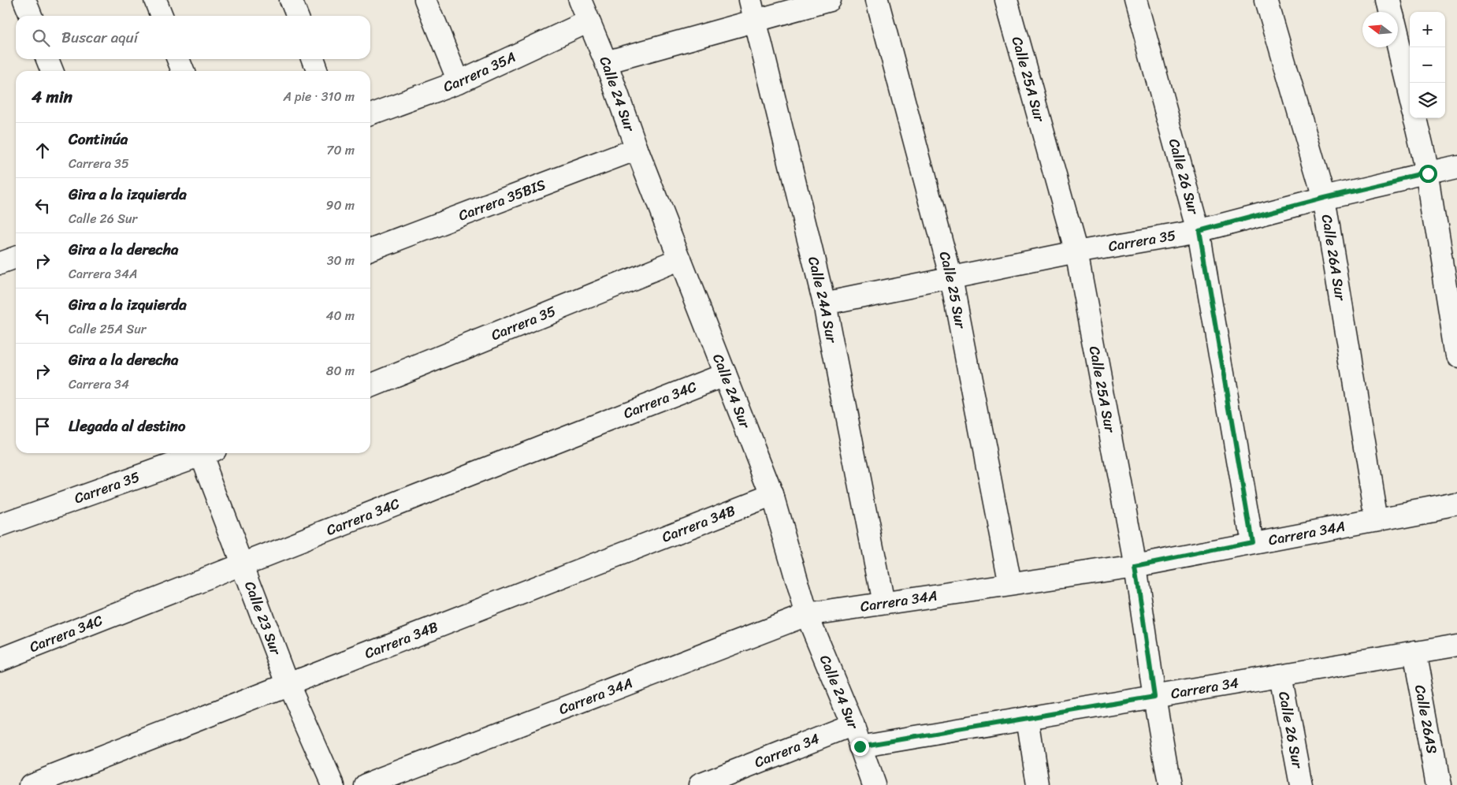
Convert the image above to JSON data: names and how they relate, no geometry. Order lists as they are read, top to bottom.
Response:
{
  "streets": {
    "street": [
      "Carrera 35A",
      "Calle 25A Sur",
      "Calle 24 Sur",
      "Calle 26 Sur",
      "Carrera 35BIS",
      "Carrera 35",
      "Calle 26A Sur",
      "Calle 25 Sur",
      "Calle 24A Sur",
      "Carrera 34C",
      "Carrera 34B",
      "Carrera 34A",
      "Calle 23 Sur",
      "Carrera 34",
      "Calle 26AS"
    ]
  },
  "crossings": [
    ["Carrera 35A", "Calle 24 Sur"],
    ["Calle 25A Sur", "Carrera 35"],
    ["Calle 25A Sur", "Carrera 34A"],
    ["Calle 25A Sur", "Carrera 34"],
    ["Calle 24 Sur", "Carrera 35BIS"],
    ["Calle 24 Sur", "Carrera 35"],
    ["Calle 24 Sur", "Carrera 34C"],
    ["Calle 24 Sur", "Carrera 34B"],
    ["Calle 24 Sur", "Carrera 34A"],
    ["Calle 24 Sur", "Carrera 34"],
    ["Calle 26 Sur", "Carrera 35"],
    ["Calle 26 Sur", "Carrera 34A"],
    ["Calle 26 Sur", "Carrera 34"],
    ["Carrera 35", "Calle 26A Sur"],
    ["Carrera 35", "Calle 25 Sur"],
    ["Carrera 35", "Calle 24A Sur"],
    ["Calle 26A Sur", "Carrera 34A"],
    ["Calle 25 Sur", "Carrera 34A"],
    ["Calle 24A Sur", "Carrera 34A"],
    ["Carrera 34C", "Calle 23 Sur"],
    ["Carrera 34B", "Calle 23 Sur"],
    ["Carrera 34", "Calle 26AS"]
  ],
  "north": "left",
  "page": {
    "map_buttons": ["+", "−"],
    "search": "Buscar aquí",
    "heading": ["4 min", "A pie · 310 m"],
    "list": [
      ["Continúa", "Carrera 35", "70 m"],
      ["Gira a la izquierda", "Calle 26 Sur", "90 m"],
      ["Gira a la derecha", "Carrera 34A", "30 m"],
      ["Gira a la izquierda", "Calle 25A Sur", "40 m"],
      ["Gira a la derecha", "Carrera 34", "80 m"],
      "Llegada al destino"
    ]
  }
}
